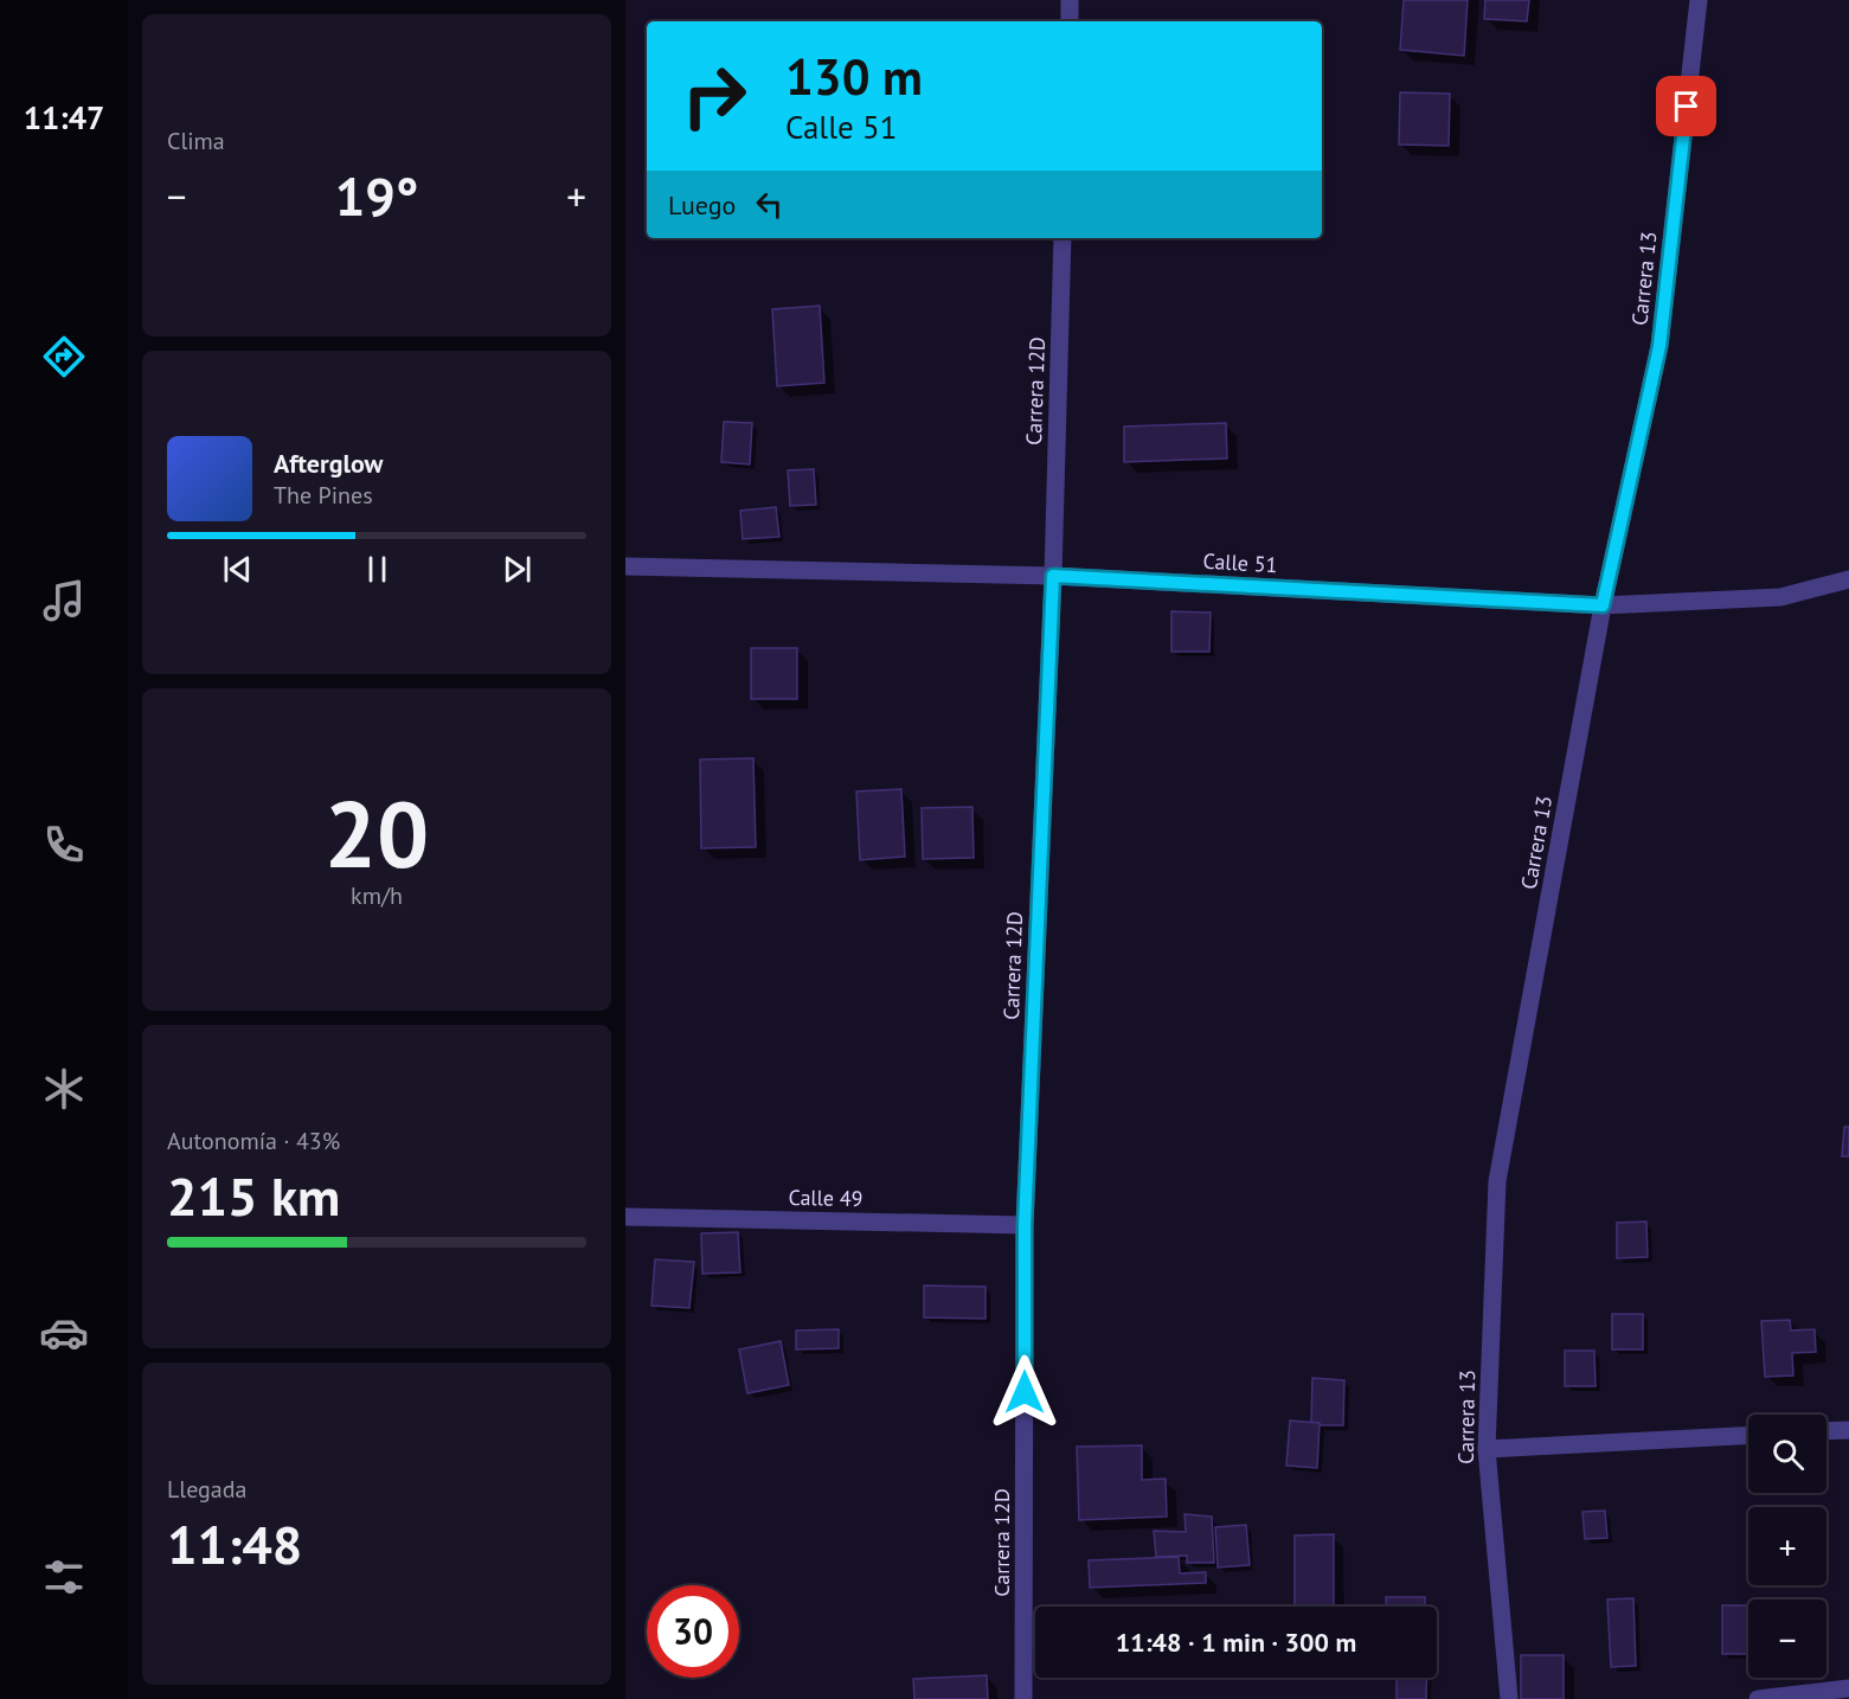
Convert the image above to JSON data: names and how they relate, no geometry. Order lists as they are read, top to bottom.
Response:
{
  "streets": {
    "street": [
      "Carrera 13",
      "Carrera 12D",
      "Calle 51",
      "Calle 49"
    ]
  },
  "crossings": [
    ["Carrera 13", "Calle 51"],
    ["Carrera 12D", "Calle 51"],
    ["Carrera 12D", "Calle 49"]
  ],
  "page": {
    "tabs": "11:47",
    "tile": [
      "Clima",
      ["20", "km/h"],
      ["Autonomía · 43%", "215 km"],
      ["Llegada", "11:48"]
    ],
    "turn": ["130 m", "Calle 51"],
    "heat": ["−", "19°", "+"],
    "then": "Luego",
    "song": ["Afterglow", "The Pines"],
    "map_buttons": ["+", "−"],
    "limit": "30",
    "trip": "11:48 · 1 min · 300 m"
  }
}
